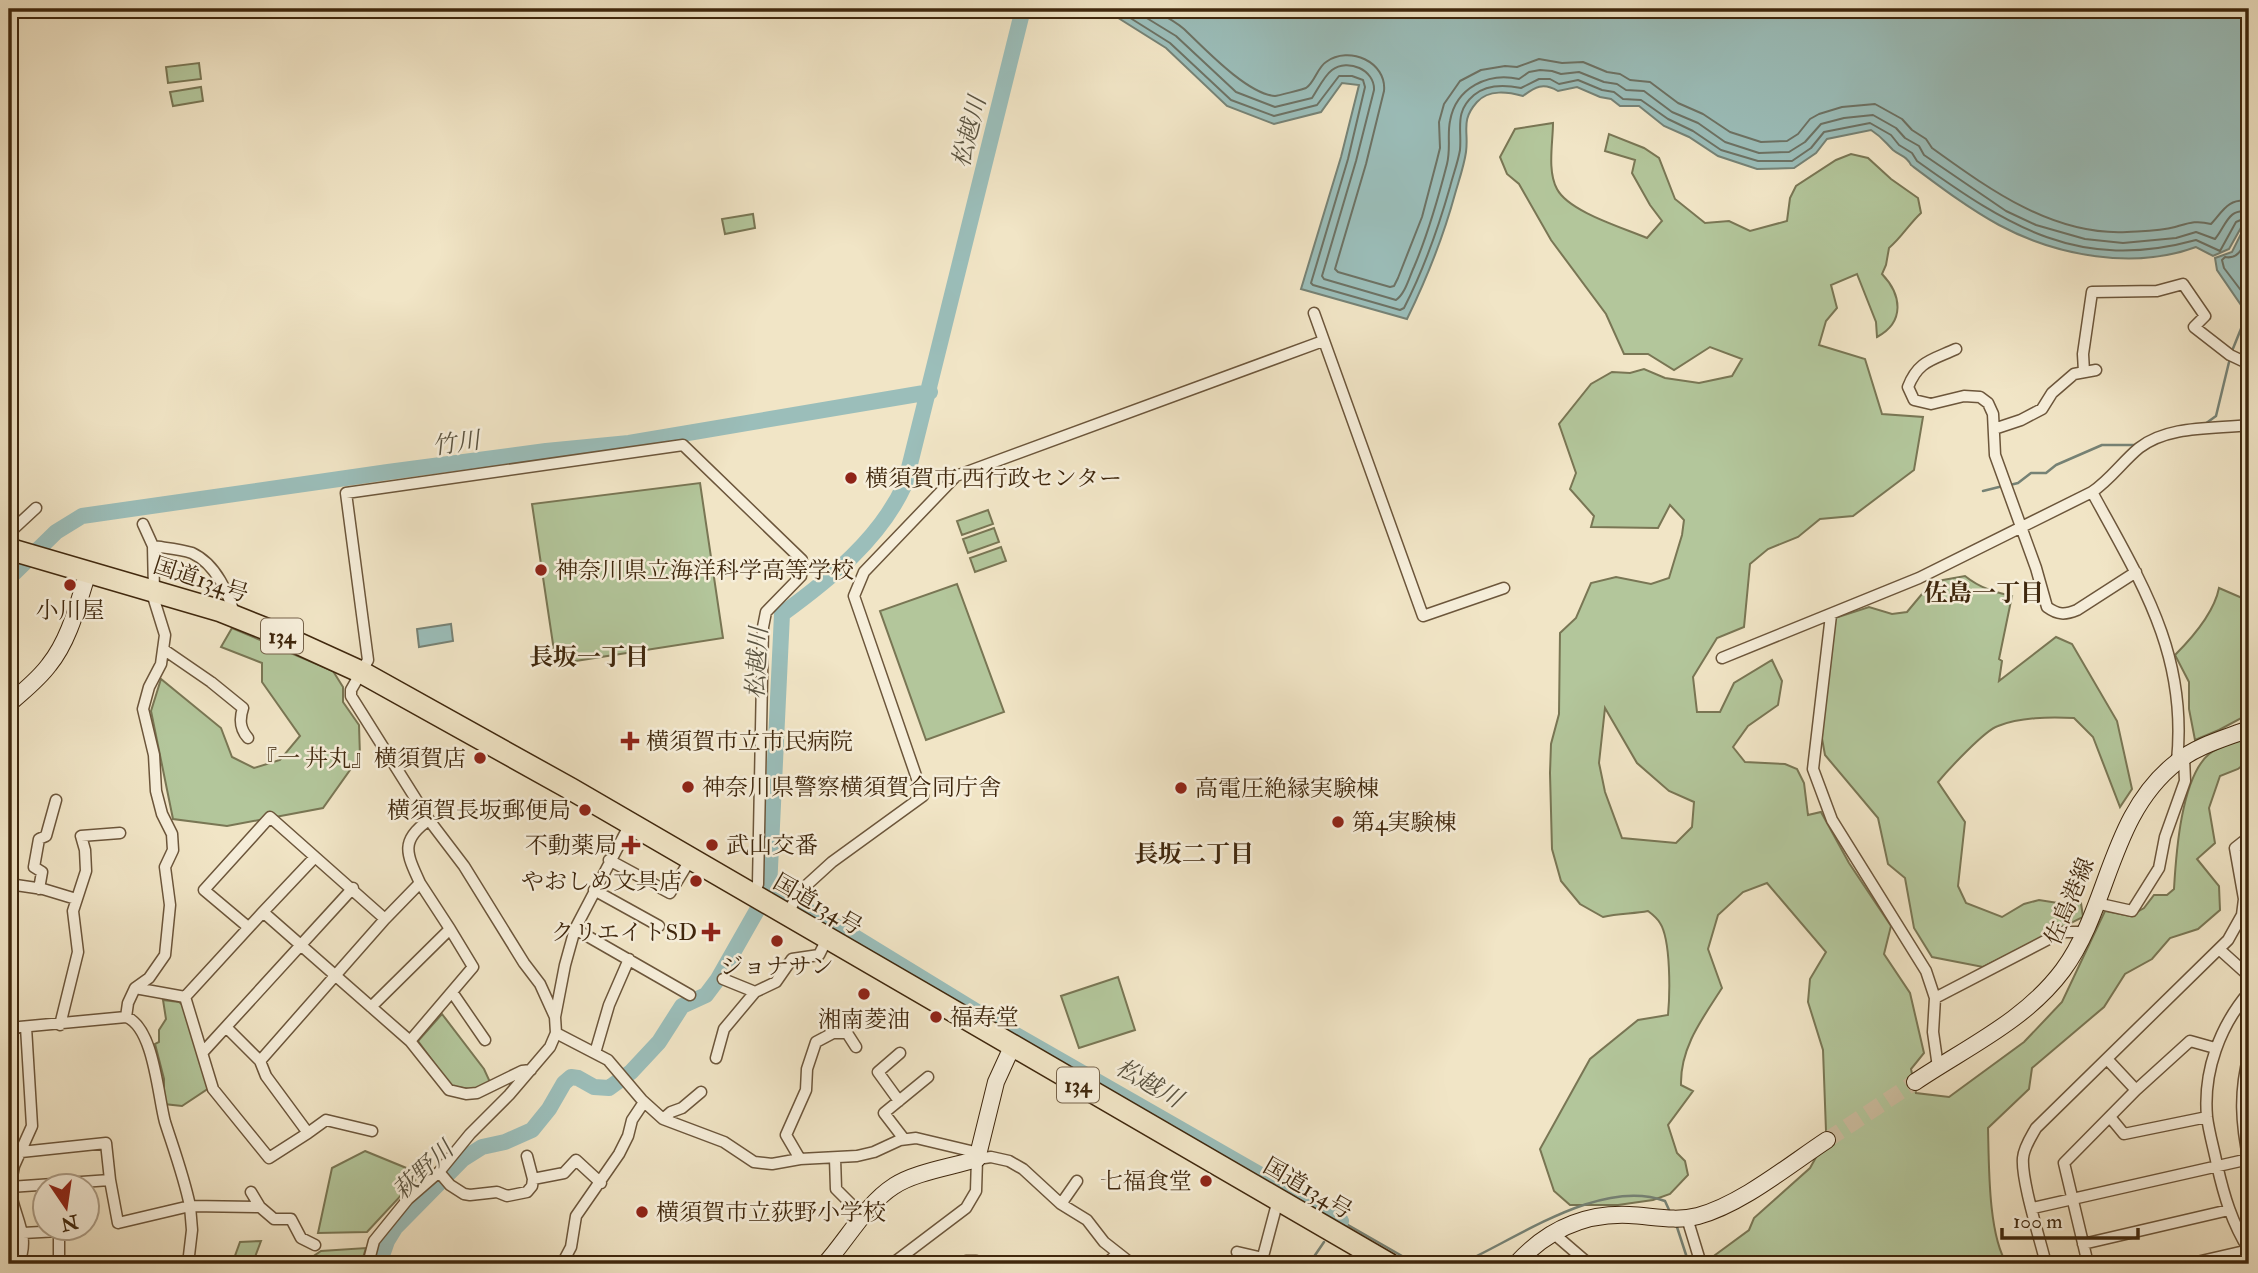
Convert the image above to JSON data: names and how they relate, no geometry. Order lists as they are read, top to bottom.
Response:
{
  "streets": {
    "highway": ["国道134号", "134"],
    "main road": ["佐島港線"]
  },
  "districts": ["佐島一丁目", "長坂一丁目", "長坂二丁目"],
  "water": ["松越川", "竹川", "萩野川"],
  "places": {
    "other": [
      "横須賀市 西行政センター",
      "神奈川県立海洋科学高等学校",
      "小川屋",
      "『一 丼丸』横須賀店",
      "神奈川県警察横須賀合同庁舎",
      "高電圧絶縁実験棟",
      "横須賀長坂郵便局",
      "第4実験棟",
      "武山交番",
      "やおしめ文具店",
      "ジョナサン",
      "湘南菱油",
      "福寿堂",
      "七福食堂",
      "横須賀市立荻野小学校"
    ],
    "health": ["横須賀市立市民病院", "不動薬局", "クリエイトSD"]
  },
  "scale_bar": "100 m",
  "north": "bottom"
}
